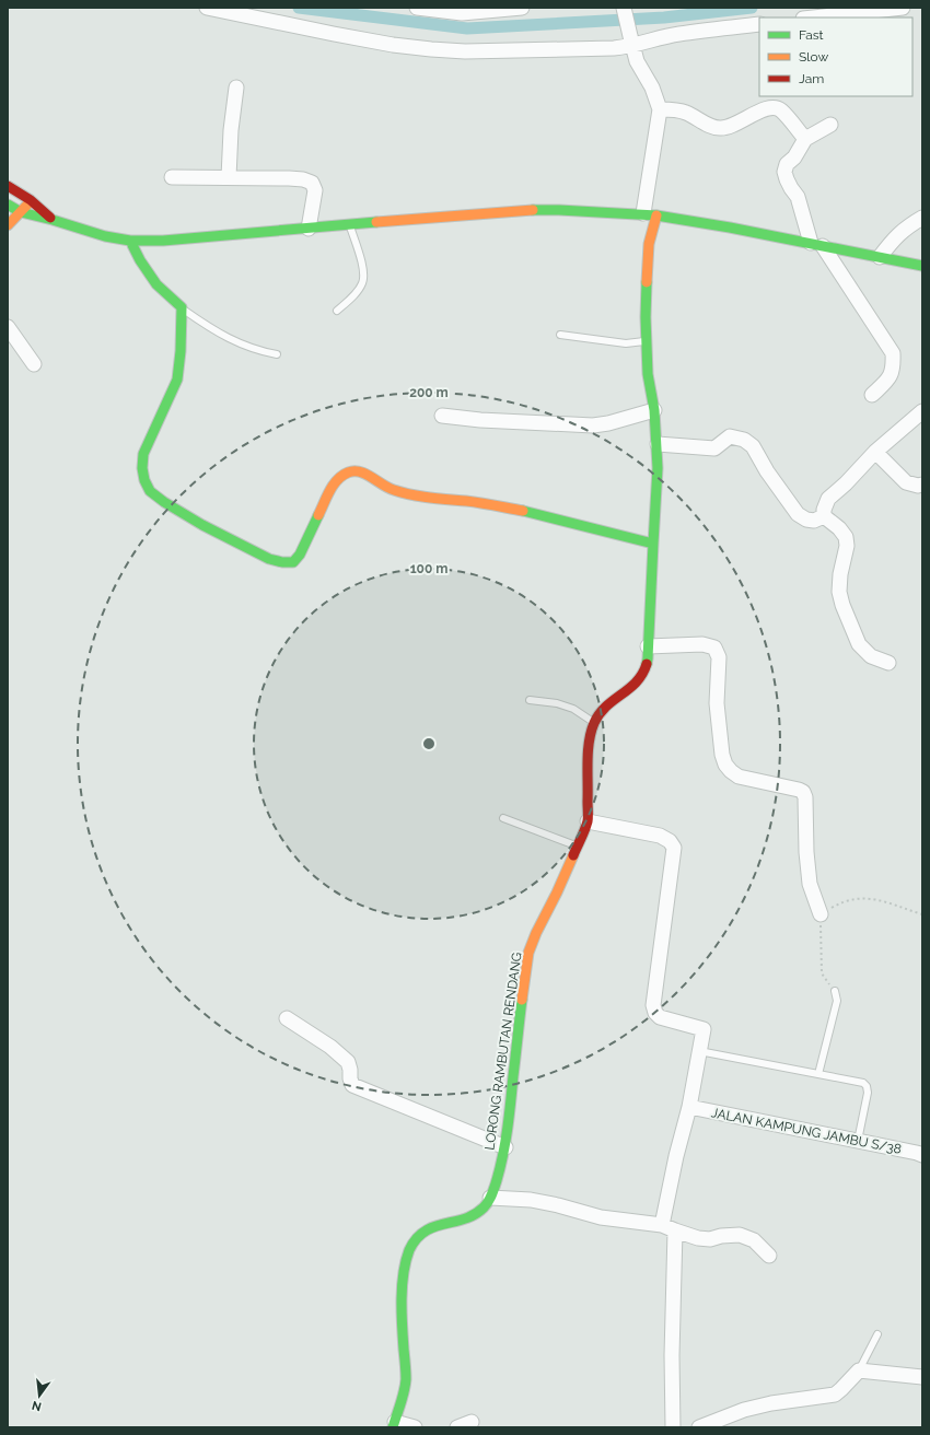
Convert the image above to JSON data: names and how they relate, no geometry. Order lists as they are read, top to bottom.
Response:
{
  "streets": {
    "street": ["LORONG RAMBUTAN RENDANG", "JALAN KAMPUNG JAMBU S/38"]
  },
  "legend": ["Fast", "Slow", "Jam"],
  "north": "bottom",
  "rings": ["200 m", "100 m"]
}
